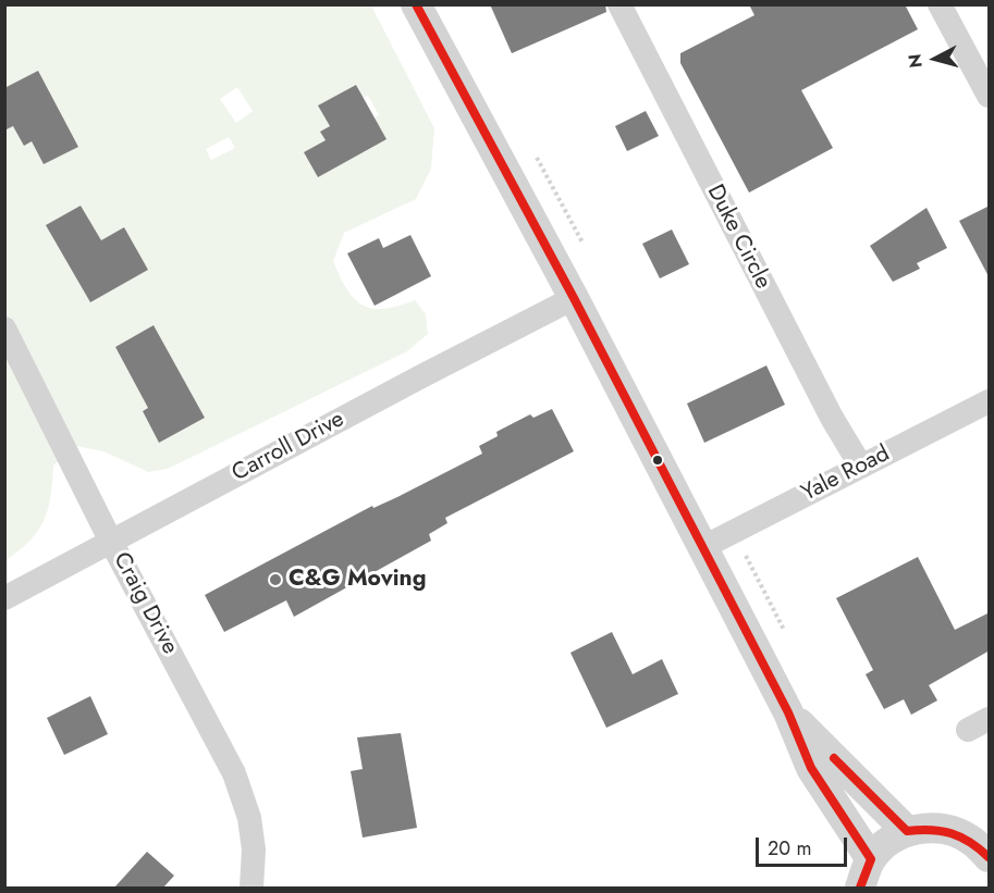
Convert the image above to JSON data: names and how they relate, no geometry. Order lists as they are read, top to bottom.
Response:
{
  "streets": {
    "street": [
      "Duke Circle",
      "Carroll Drive",
      "Yale Road",
      "Craig Drive"
    ]
  },
  "crossings": [
    ["Duke Circle", "Yale Road"],
    ["Carroll Drive", "Craig Drive"]
  ],
  "places": ["C&G Moving"],
  "scale_bar": "20 m",
  "north": "left"
}
